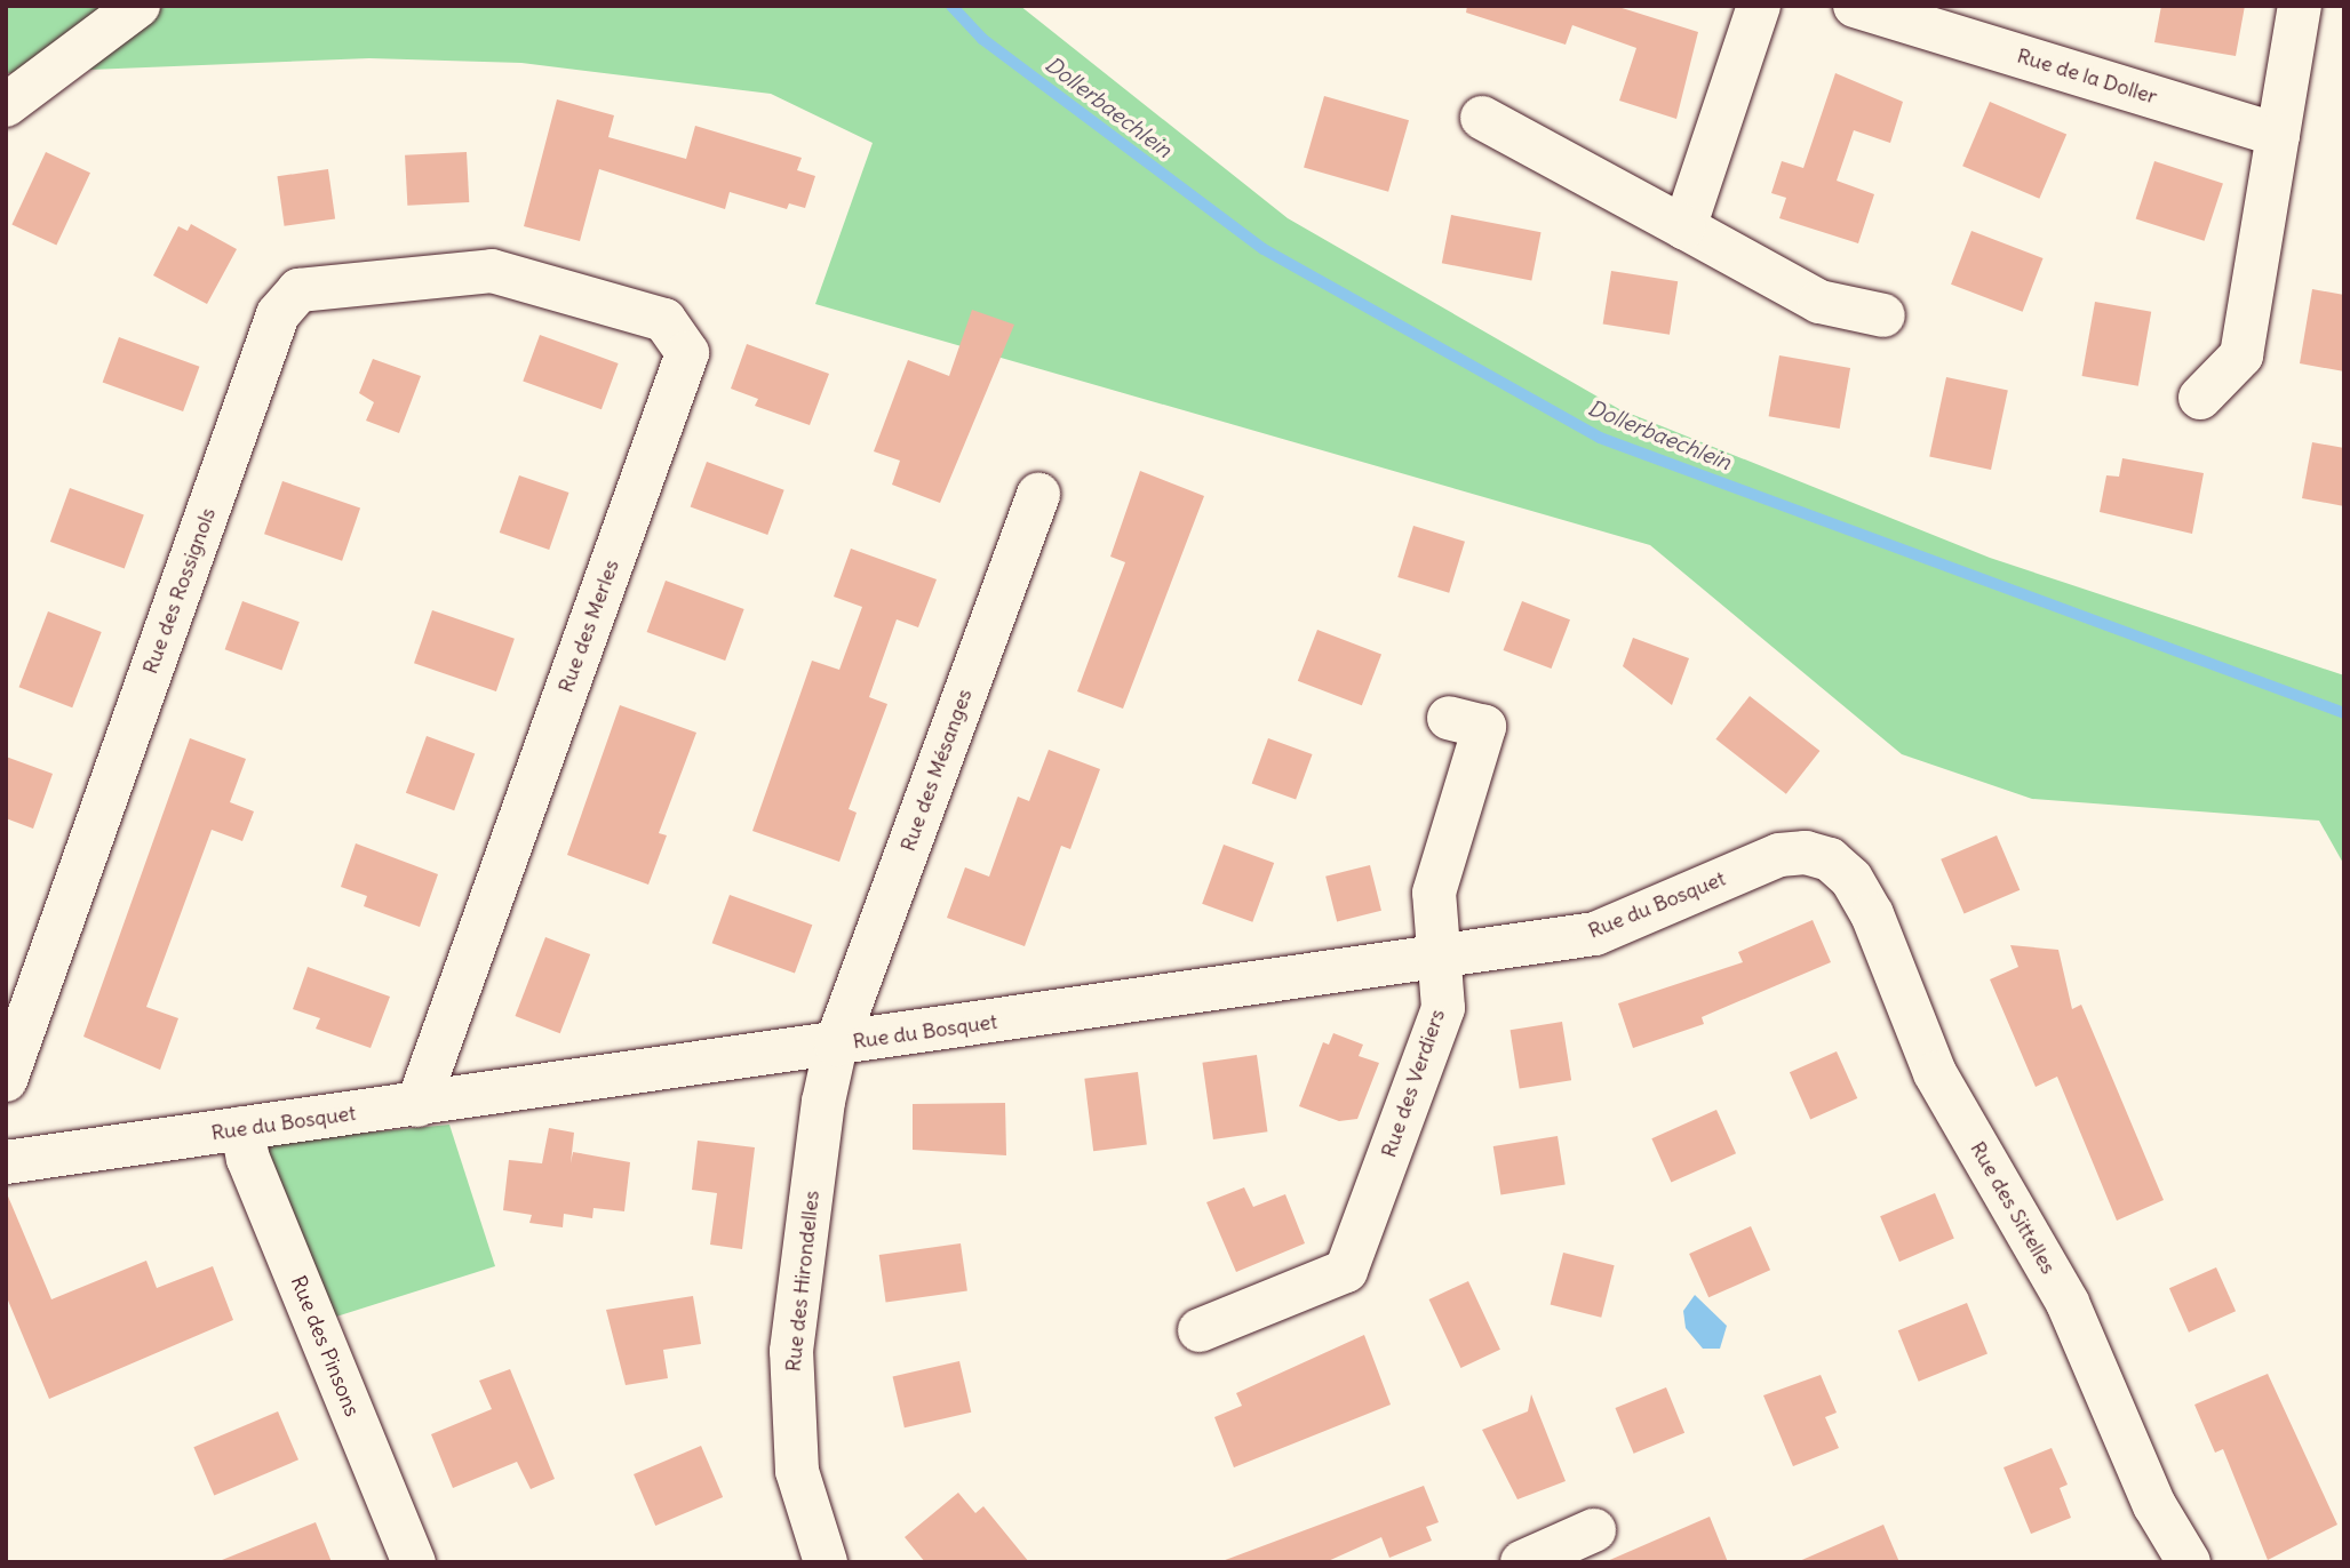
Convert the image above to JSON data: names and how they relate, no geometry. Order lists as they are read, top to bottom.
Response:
{
  "streets": {
    "street": [
      "Rue de la Doller",
      "Rue des Rossignols",
      "Rue des Merles",
      "Rue des Mésanges",
      "Rue du Bosquet",
      "Rue des Verdiers",
      "Rue des Sittelles",
      "Rue des Hirondelles",
      "Rue des Pinsons"
    ]
  },
  "crossings": [
    ["Rue des Rossignols", "Rue des Merles"],
    ["Rue des Merles", "Rue du Bosquet"],
    ["Rue des Mésanges", "Rue du Bosquet"],
    ["Rue des Mésanges", "Rue des Hirondelles"],
    ["Rue du Bosquet", "Rue des Verdiers"],
    ["Rue du Bosquet", "Rue des Sittelles"],
    ["Rue du Bosquet", "Rue des Hirondelles"],
    ["Rue du Bosquet", "Rue des Pinsons"]
  ],
  "water": ["Dollerbaechlein"]
}
